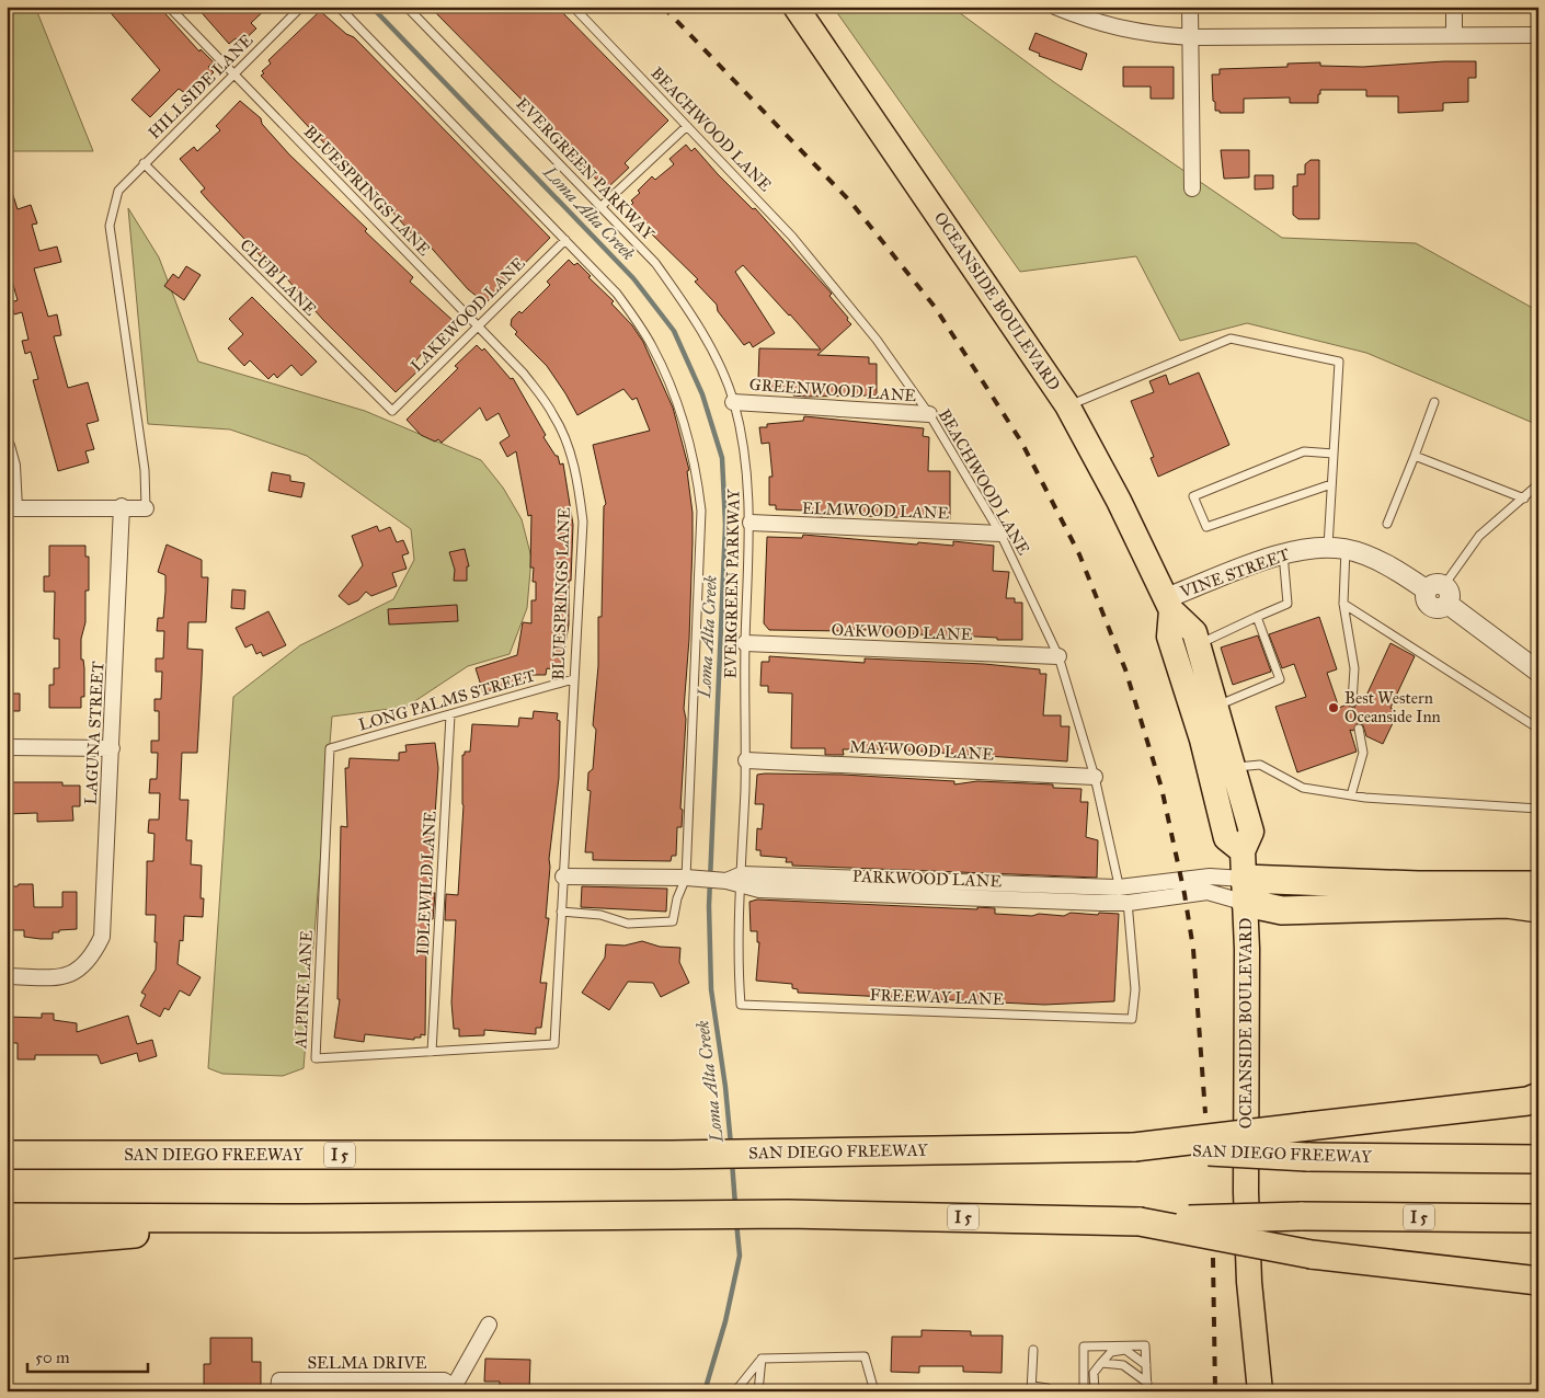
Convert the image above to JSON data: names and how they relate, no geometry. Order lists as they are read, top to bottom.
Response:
{
  "streets": {
    "highway": ["SAN DIEGO FREEWAY", "I 5"],
    "main road": ["OCEANSIDE BOULEVARD"],
    "street": [
      "GREENWOOD LANE",
      "ELMWOOD LANE",
      "VINE STREET",
      "OAKWOOD LANE",
      "LAGUNA STREET",
      "MAYWOOD LANE",
      "PARKWOOD LANE",
      "SELMA DRIVE"
    ],
    "lane": [
      "HILLSIDE LANE",
      "BEACHWOOD LANE",
      "EVERGREEN PARKWAY",
      "BLUESPRINGS LANE",
      "CLUB LANE",
      "LAKEWOOD LANE",
      "LONG PALMS STREET",
      "IDLEWILD LANE",
      "ALPINE LANE",
      "FREEWAY LANE"
    ]
  },
  "crossings": [
    ["HILLSIDE LANE", "BLUESPRINGS LANE"],
    ["HILLSIDE LANE", "CLUB LANE"],
    ["BEACHWOOD LANE", "GREENWOOD LANE"],
    ["BEACHWOOD LANE", "ELMWOOD LANE"],
    ["BEACHWOOD LANE", "OAKWOOD LANE"],
    ["BEACHWOOD LANE", "MAYWOOD LANE"],
    ["BEACHWOOD LANE", "PARKWOOD LANE"],
    ["BEACHWOOD LANE", "FREEWAY LANE"],
    ["EVERGREEN PARKWAY", "BLUESPRINGS LANE"],
    ["EVERGREEN PARKWAY", "LAKEWOOD LANE"],
    ["EVERGREEN PARKWAY", "GREENWOOD LANE"],
    ["EVERGREEN PARKWAY", "ELMWOOD LANE"],
    ["EVERGREEN PARKWAY", "OAKWOOD LANE"],
    ["EVERGREEN PARKWAY", "MAYWOOD LANE"],
    ["EVERGREEN PARKWAY", "PARKWOOD LANE"],
    ["EVERGREEN PARKWAY", "FREEWAY LANE"],
    ["BLUESPRINGS LANE", "LAKEWOOD LANE"],
    ["BLUESPRINGS LANE", "LONG PALMS STREET"],
    ["BLUESPRINGS LANE", "PARKWOOD LANE"],
    ["BLUESPRINGS LANE", "ALPINE LANE"],
    ["CLUB LANE", "LAKEWOOD LANE"],
    ["OCEANSIDE BOULEVARD", "VINE STREET"],
    ["OCEANSIDE BOULEVARD", "PARKWOOD LANE"],
    ["LONG PALMS STREET", "IDLEWILD LANE"],
    ["LONG PALMS STREET", "ALPINE LANE"],
    ["PARKWOOD LANE", "FREEWAY LANE"],
    ["IDLEWILD LANE", "ALPINE LANE"]
  ],
  "water": ["Loma Alta Creek"],
  "places": ["Best Western Oceanside Inn"],
  "scale_bar": "50 m"
}
